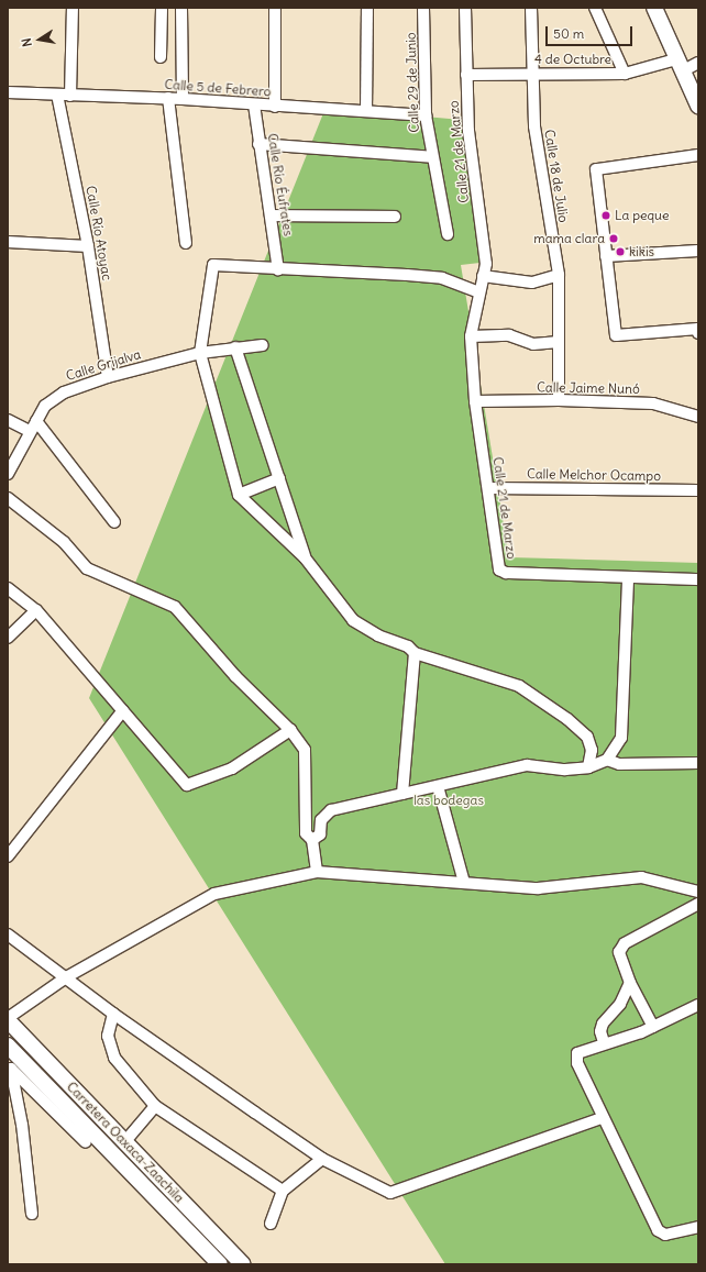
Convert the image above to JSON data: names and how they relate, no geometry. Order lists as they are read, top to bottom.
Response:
{
  "streets": {
    "main road": ["Carretera Oaxaca-Zaachila"],
    "street": [
      "4 de Octubre",
      "Calle 29 de Junio",
      "Calle 5 de Febrero",
      "Calle 21 de Marzo",
      "Calle 18 de Julio",
      "Calle Río Éufrates",
      "Calle Río Atoyac",
      "Calle Grijalva",
      "Calle Jaime Nunó",
      "Calle Melchor Ocampo"
    ]
  },
  "crossings": [
    ["4 de Octubre", "Calle 21 de Marzo"],
    ["4 de Octubre", "Calle 18 de Julio"],
    ["Calle 29 de Junio", "Calle 5 de Febrero"],
    ["Calle 5 de Febrero", "Calle Río Éufrates"],
    ["Calle 5 de Febrero", "Calle Río Atoyac"],
    ["Calle 21 de Marzo", "Calle Jaime Nunó"],
    ["Calle 21 de Marzo", "Calle Melchor Ocampo"],
    ["Calle 18 de Julio", "Calle Jaime Nunó"],
    ["Calle Río Atoyac", "Calle Grijalva"]
  ],
  "parks": ["las bodegas"],
  "places": ["La peque", "mama clara", "kikis"],
  "scale_bar": "50 m",
  "north": "left"
}
